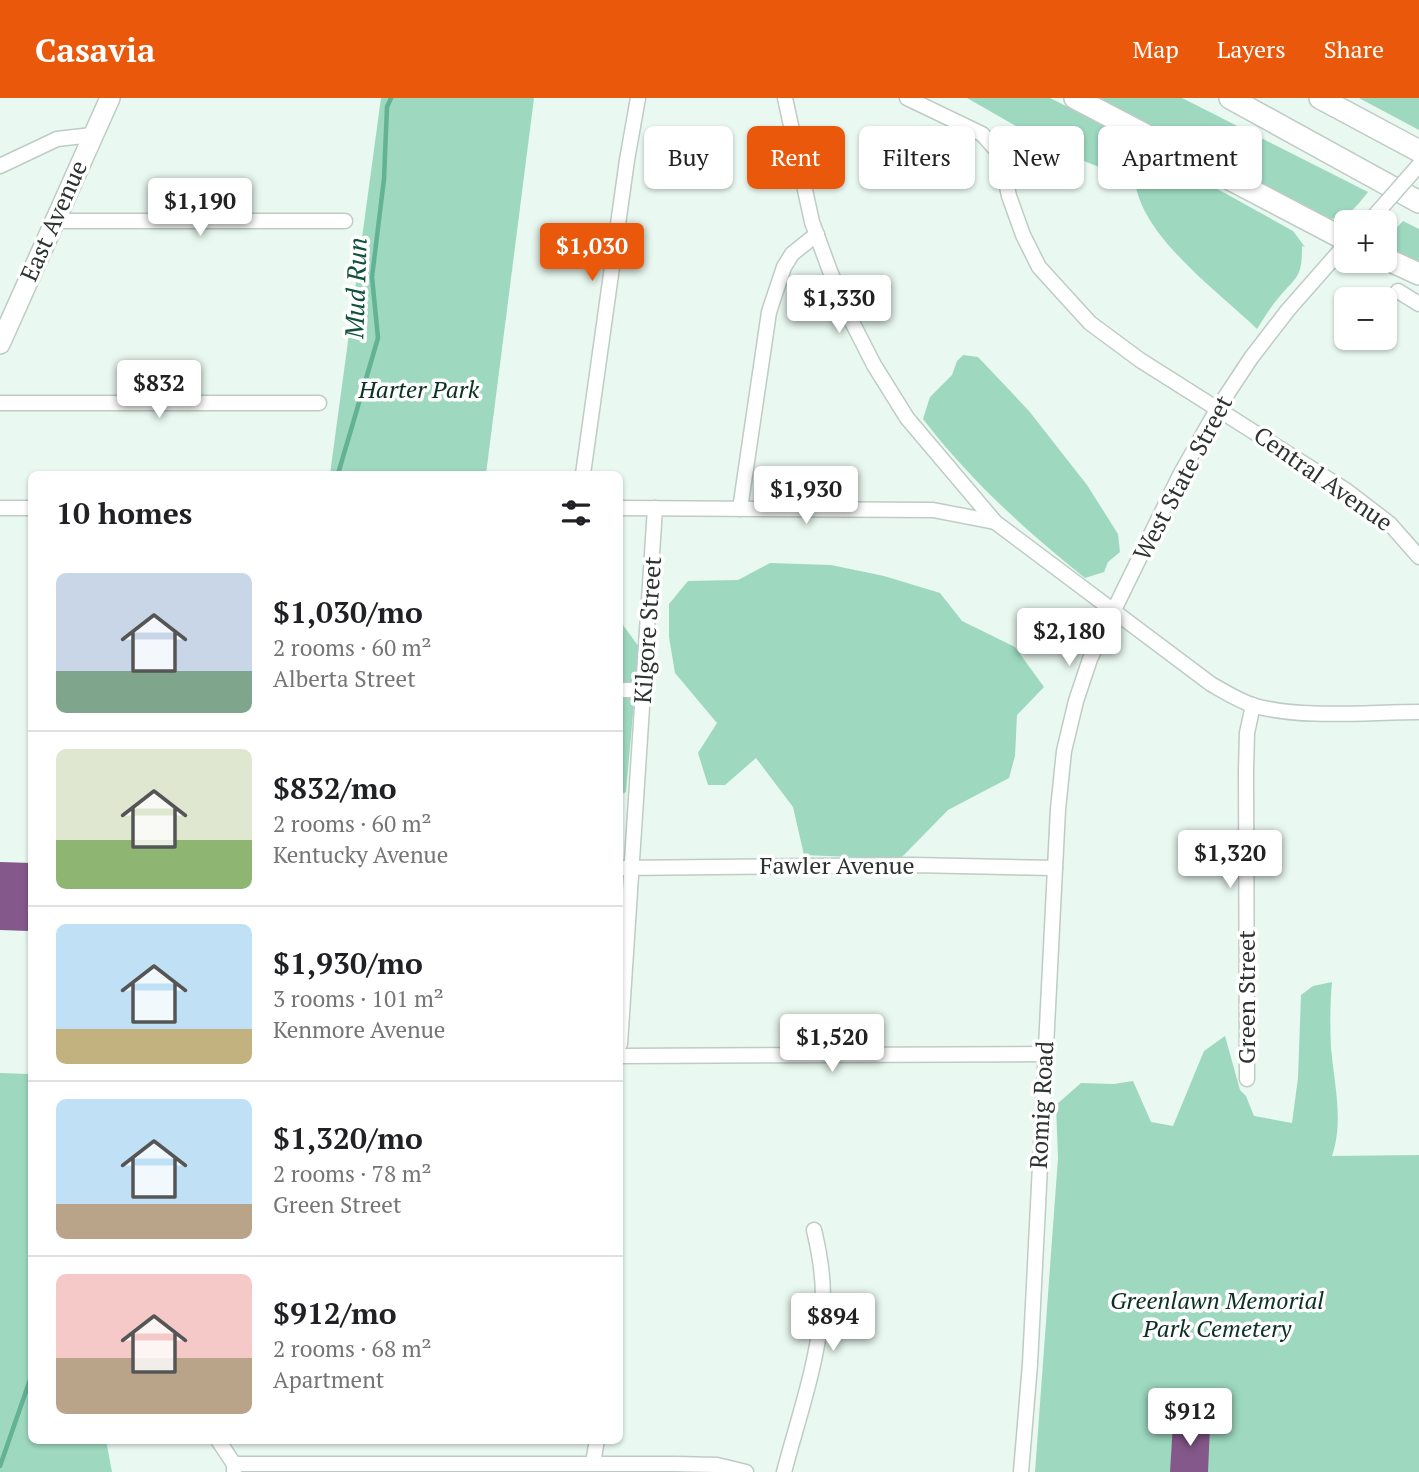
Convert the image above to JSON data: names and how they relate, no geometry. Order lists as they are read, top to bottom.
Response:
{
  "streets": {
    "main road": ["East Avenue"],
    "street": [
      "West State Street",
      "Central Avenue",
      "Kilgore Street",
      "Fawler Avenue",
      "Green Street",
      "Romig Road"
    ]
  },
  "crossings": [
    ["West State Street", "Central Avenue"],
    ["West State Street", "Romig Road"],
    ["Kilgore Street", "Fawler Avenue"],
    ["Fawler Avenue", "Romig Road"]
  ],
  "water": ["Mud Run"],
  "parks": ["Harter Park", "Greenlawn Memorial Park Cemetery"],
  "page": {
    "header": "Casavia",
    "nav": ["Map", "Layers", "Share"],
    "chip": [
      "Buy",
      "Rent",
      "Filters",
      "New",
      "Apartment"
    ],
    "price": [
      "$1,190",
      "$1,030",
      "$1,330",
      "$832",
      "$1,930",
      "$2,180",
      "$1,320",
      "$1,520",
      "$894",
      "$912"
    ],
    "map_buttons": ["+", "−"],
    "heading": "10 homes",
    "list": [
      {
        "name": "$1,030/mo",
        "note": "2 rooms · 60 m² · Alberta Street"
      },
      {
        "name": "$832/mo",
        "note": "2 rooms · 60 m² · Kentucky Avenue"
      },
      {
        "name": "$1,930/mo",
        "note": "3 rooms · 101 m² · Kenmore Avenue"
      },
      {
        "name": "$1,320/mo",
        "note": "2 rooms · 78 m² · Green Street"
      },
      {
        "name": "$912/mo",
        "note": "2 rooms · 68 m² · Apartment"
      }
    ]
  }
}
